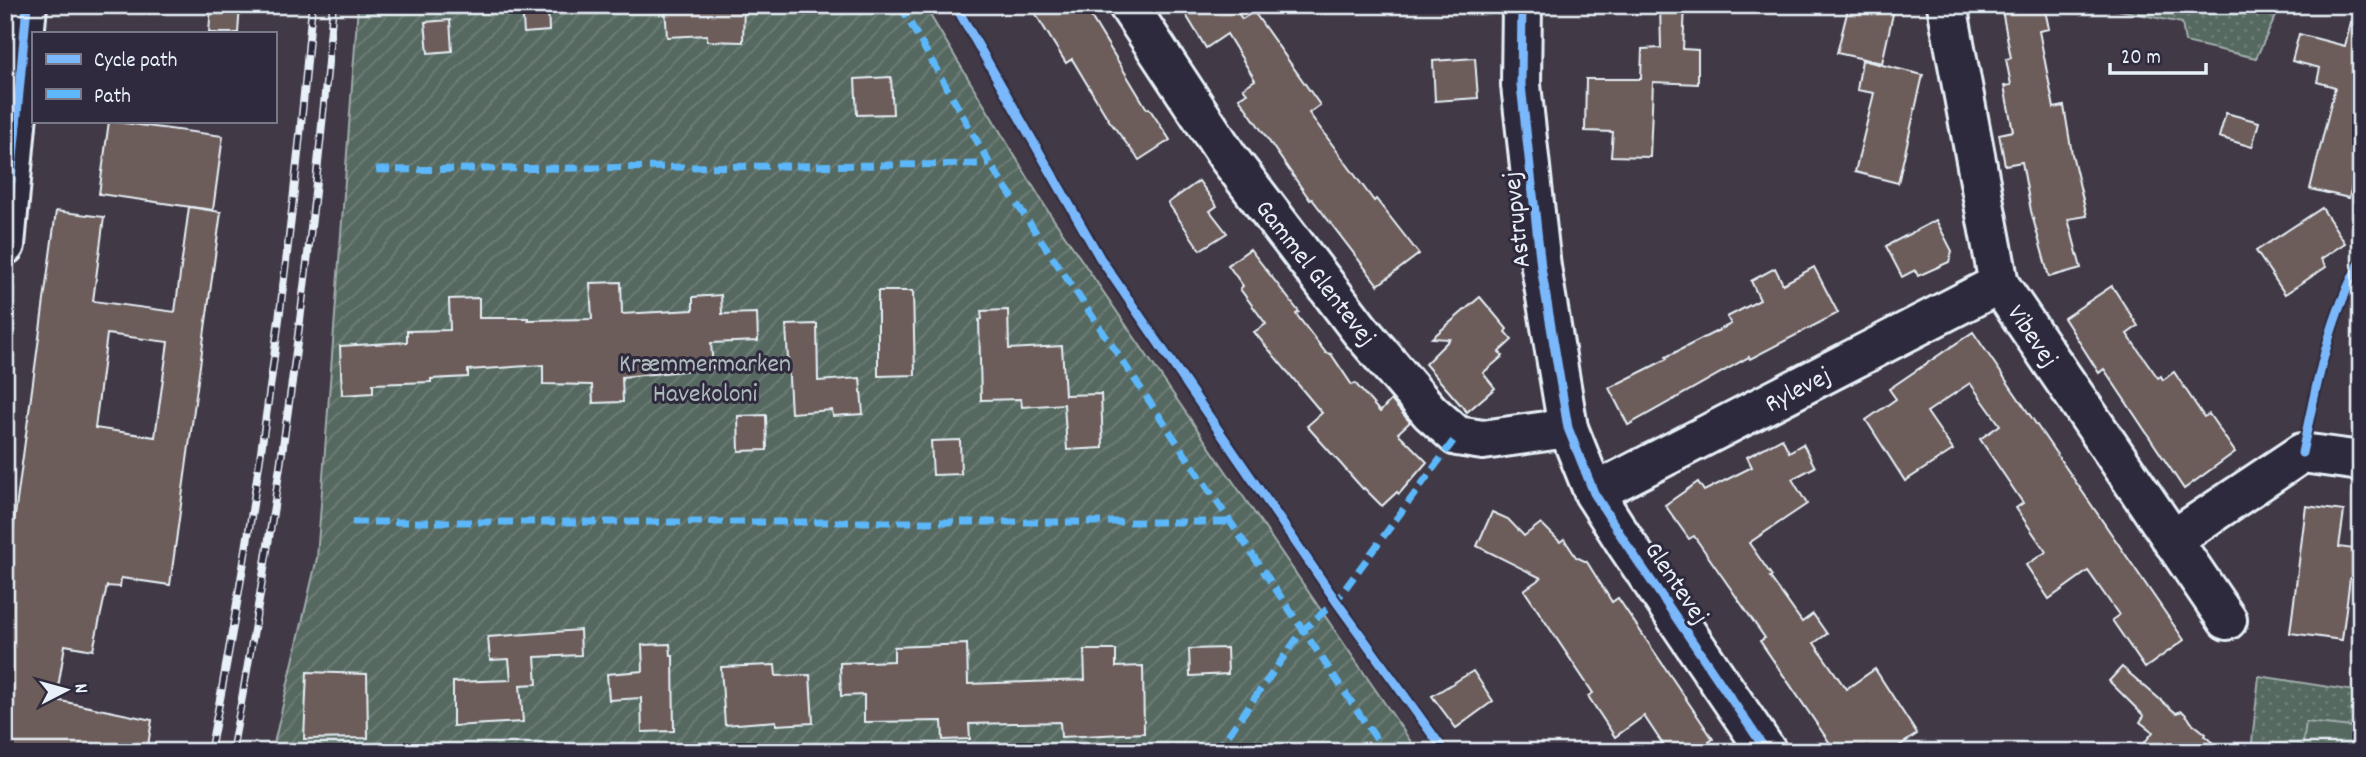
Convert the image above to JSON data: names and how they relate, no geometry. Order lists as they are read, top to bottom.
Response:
{
  "streets": {
    "street": [
      "Astrupvej",
      "Gammel Glentevej",
      "Vibevej",
      "Rylevej",
      "Glentevej"
    ]
  },
  "crossings": [
    ["Astrupvej", "Gammel Glentevej"],
    ["Astrupvej", "Glentevej"],
    ["Gammel Glentevej", "Glentevej"],
    ["Vibevej", "Rylevej"],
    ["Rylevej", "Glentevej"]
  ],
  "parks": ["Kræmmermarken Havekoloni"],
  "legend": ["Cycle path", "Path"],
  "scale_bar": "20 m",
  "north": "right"
}
